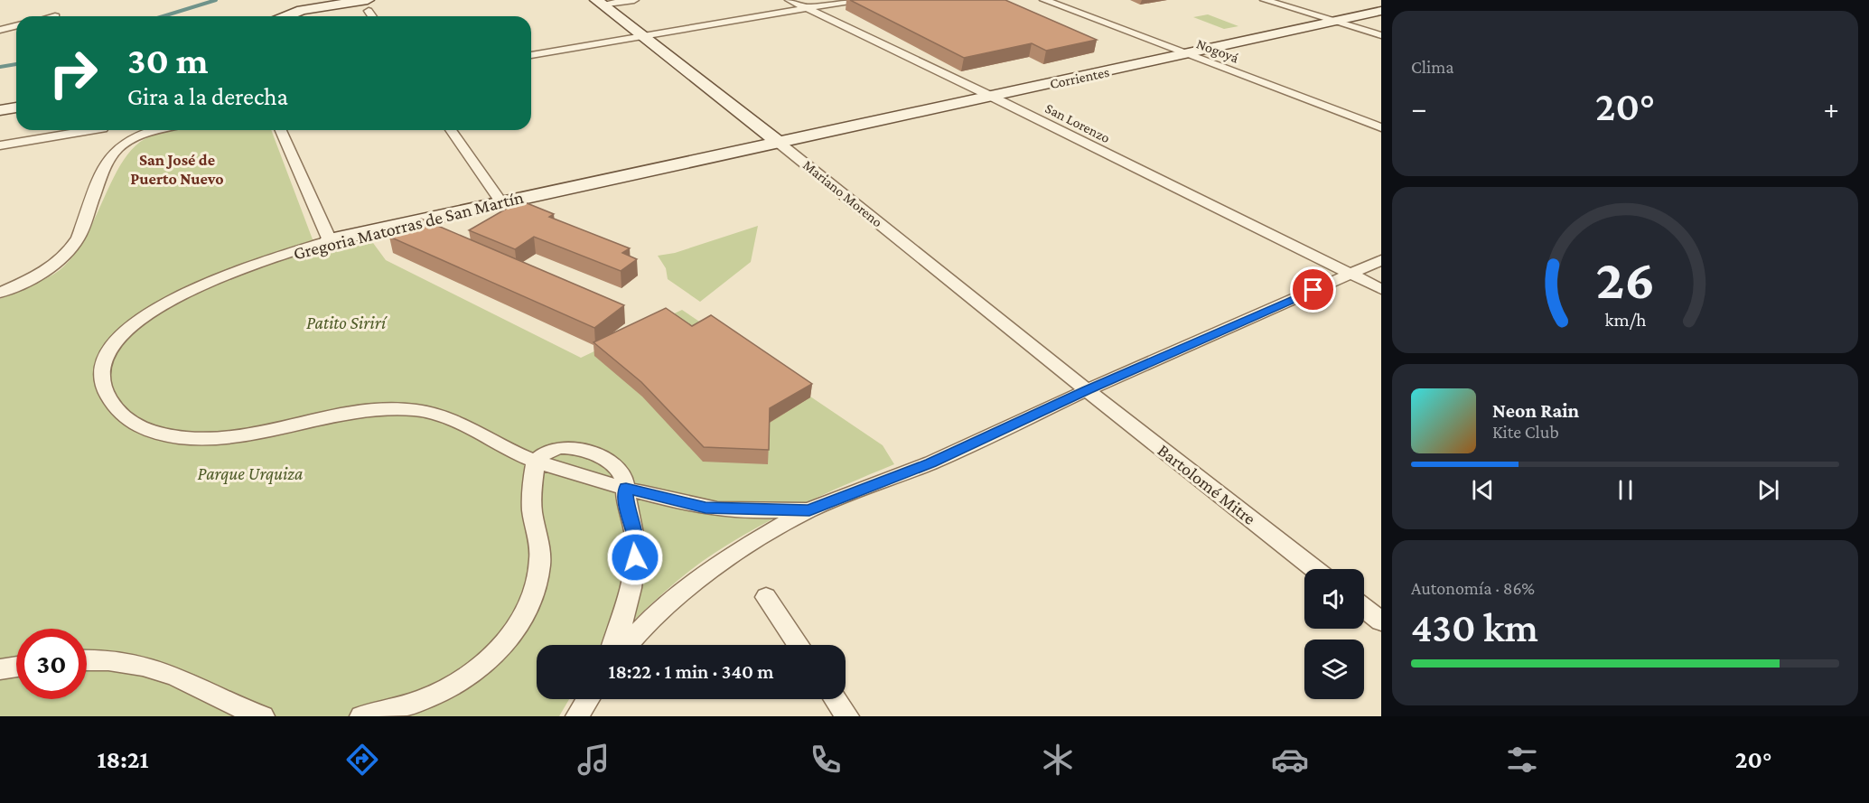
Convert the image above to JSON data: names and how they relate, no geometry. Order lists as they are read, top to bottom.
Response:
{
  "streets": {
    "street": [
      "Nogoyá",
      "Corrientes",
      "San Lorenzo",
      "Mariano Moreno",
      "Gregoria Matorras de San Martín",
      "Bartolomé Mitre"
    ]
  },
  "crossings": [
    ["Nogoyá", "Corrientes"],
    ["Corrientes", "San Lorenzo"],
    ["Corrientes", "Mariano Moreno"],
    ["Corrientes", "Gregoria Matorras de San Martín"],
    ["Mariano Moreno", "Gregoria Matorras de San Martín"],
    ["Mariano Moreno", "Bartolomé Mitre"]
  ],
  "districts": ["San José de Puerto Nuevo"],
  "parks": ["Patito Sirirí", "Parque Urquiza"],
  "page": {
    "tile": [
      "Clima",
      ["Autonomía · 86%", "430 km"]
    ],
    "turn": ["30 m", "Gira a la derecha"],
    "heat": ["−", "20°", "+"],
    "song": ["Neon Rain", "Kite Club"],
    "limit": "30",
    "trip": "18:22 · 1 min · 340 m",
    "tabs": ["18:21", "20°"],
    "gauge": ["26", "km/h"]
  }
}
